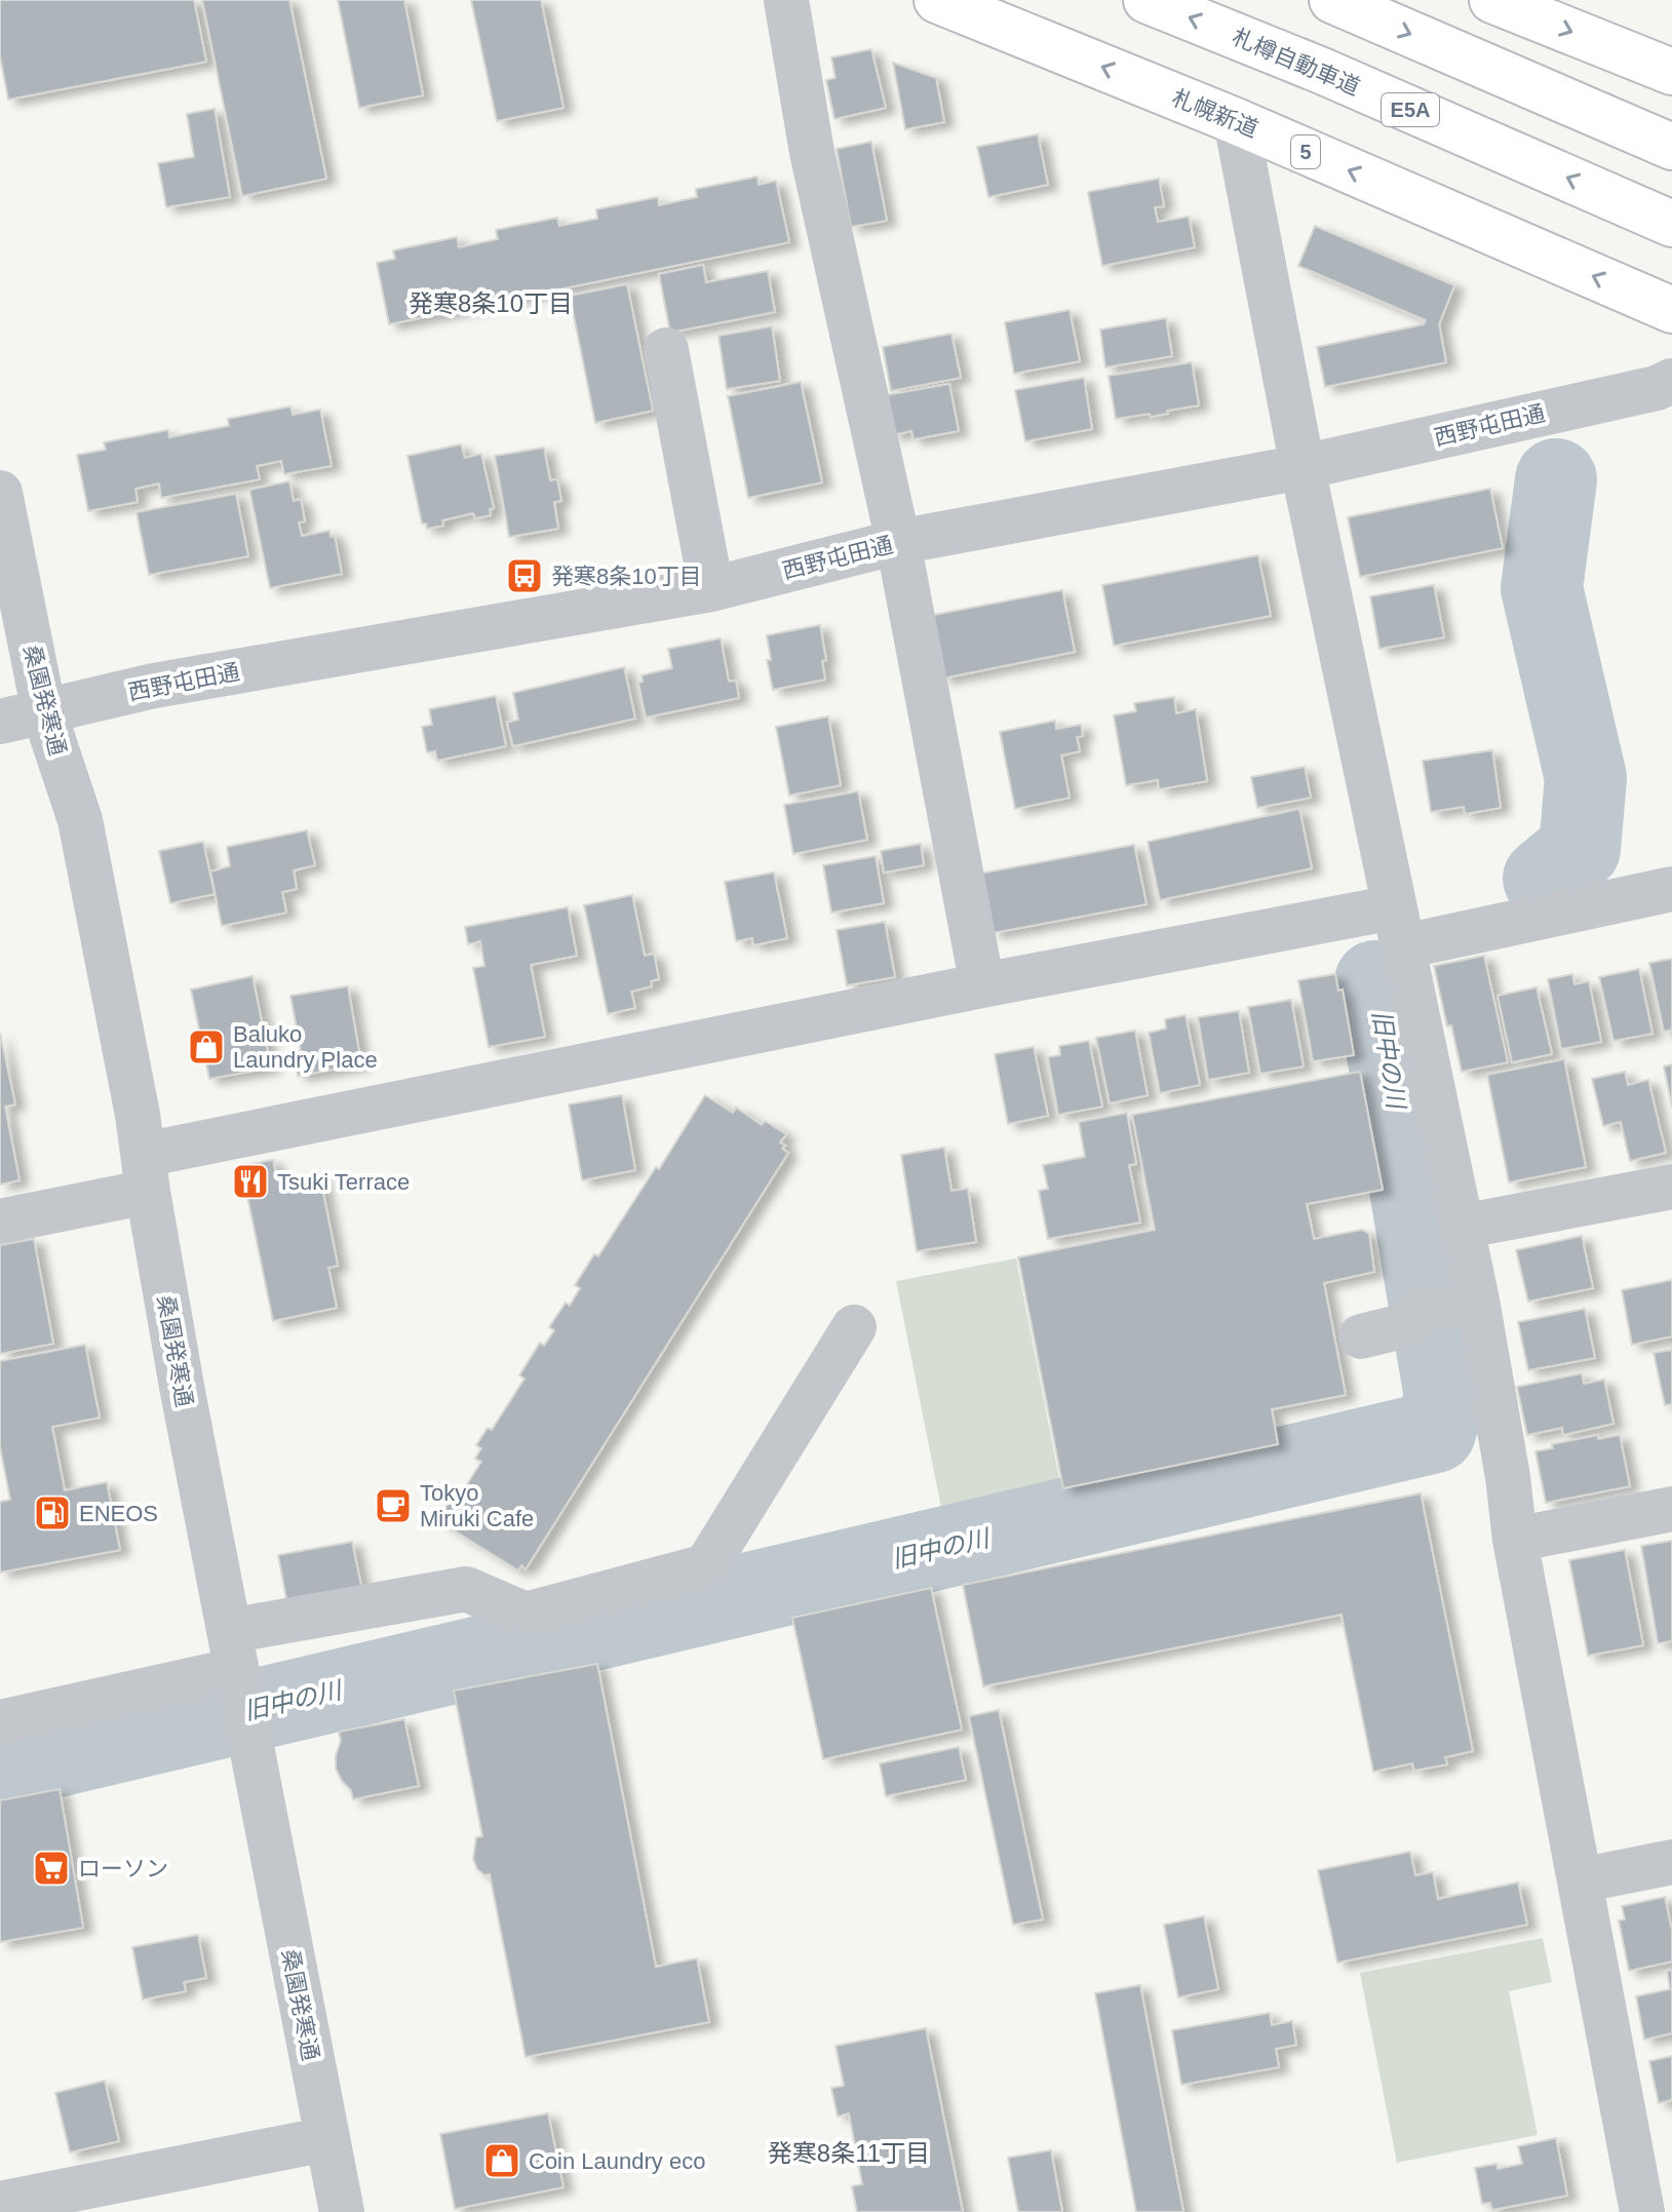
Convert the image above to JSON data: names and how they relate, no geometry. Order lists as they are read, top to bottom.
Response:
{
  "streets": {
    "highway": [
      "札樽自動車道",
      "E5A",
      "札幌新道",
      "5"
    ],
    "street": ["西野屯田通", "桑園発寒通"]
  },
  "crossings": [
    ["西野屯田通", "桑園発寒通"]
  ],
  "districts": ["発寒8条10丁目", "発寒8条11丁目"],
  "water": ["旧中の川"],
  "places": {
    "bus stop": ["発寒8条10丁目"],
    "shop": ["Baluko Laundry Place", "Coin Laundry eco"],
    "restaurant": ["Tsuki Terrace"],
    "cafe": ["Tokyo Miruki Cafe"],
    "fuel station": ["ENEOS"],
    "supermarket": ["ローソン"]
  }
}
